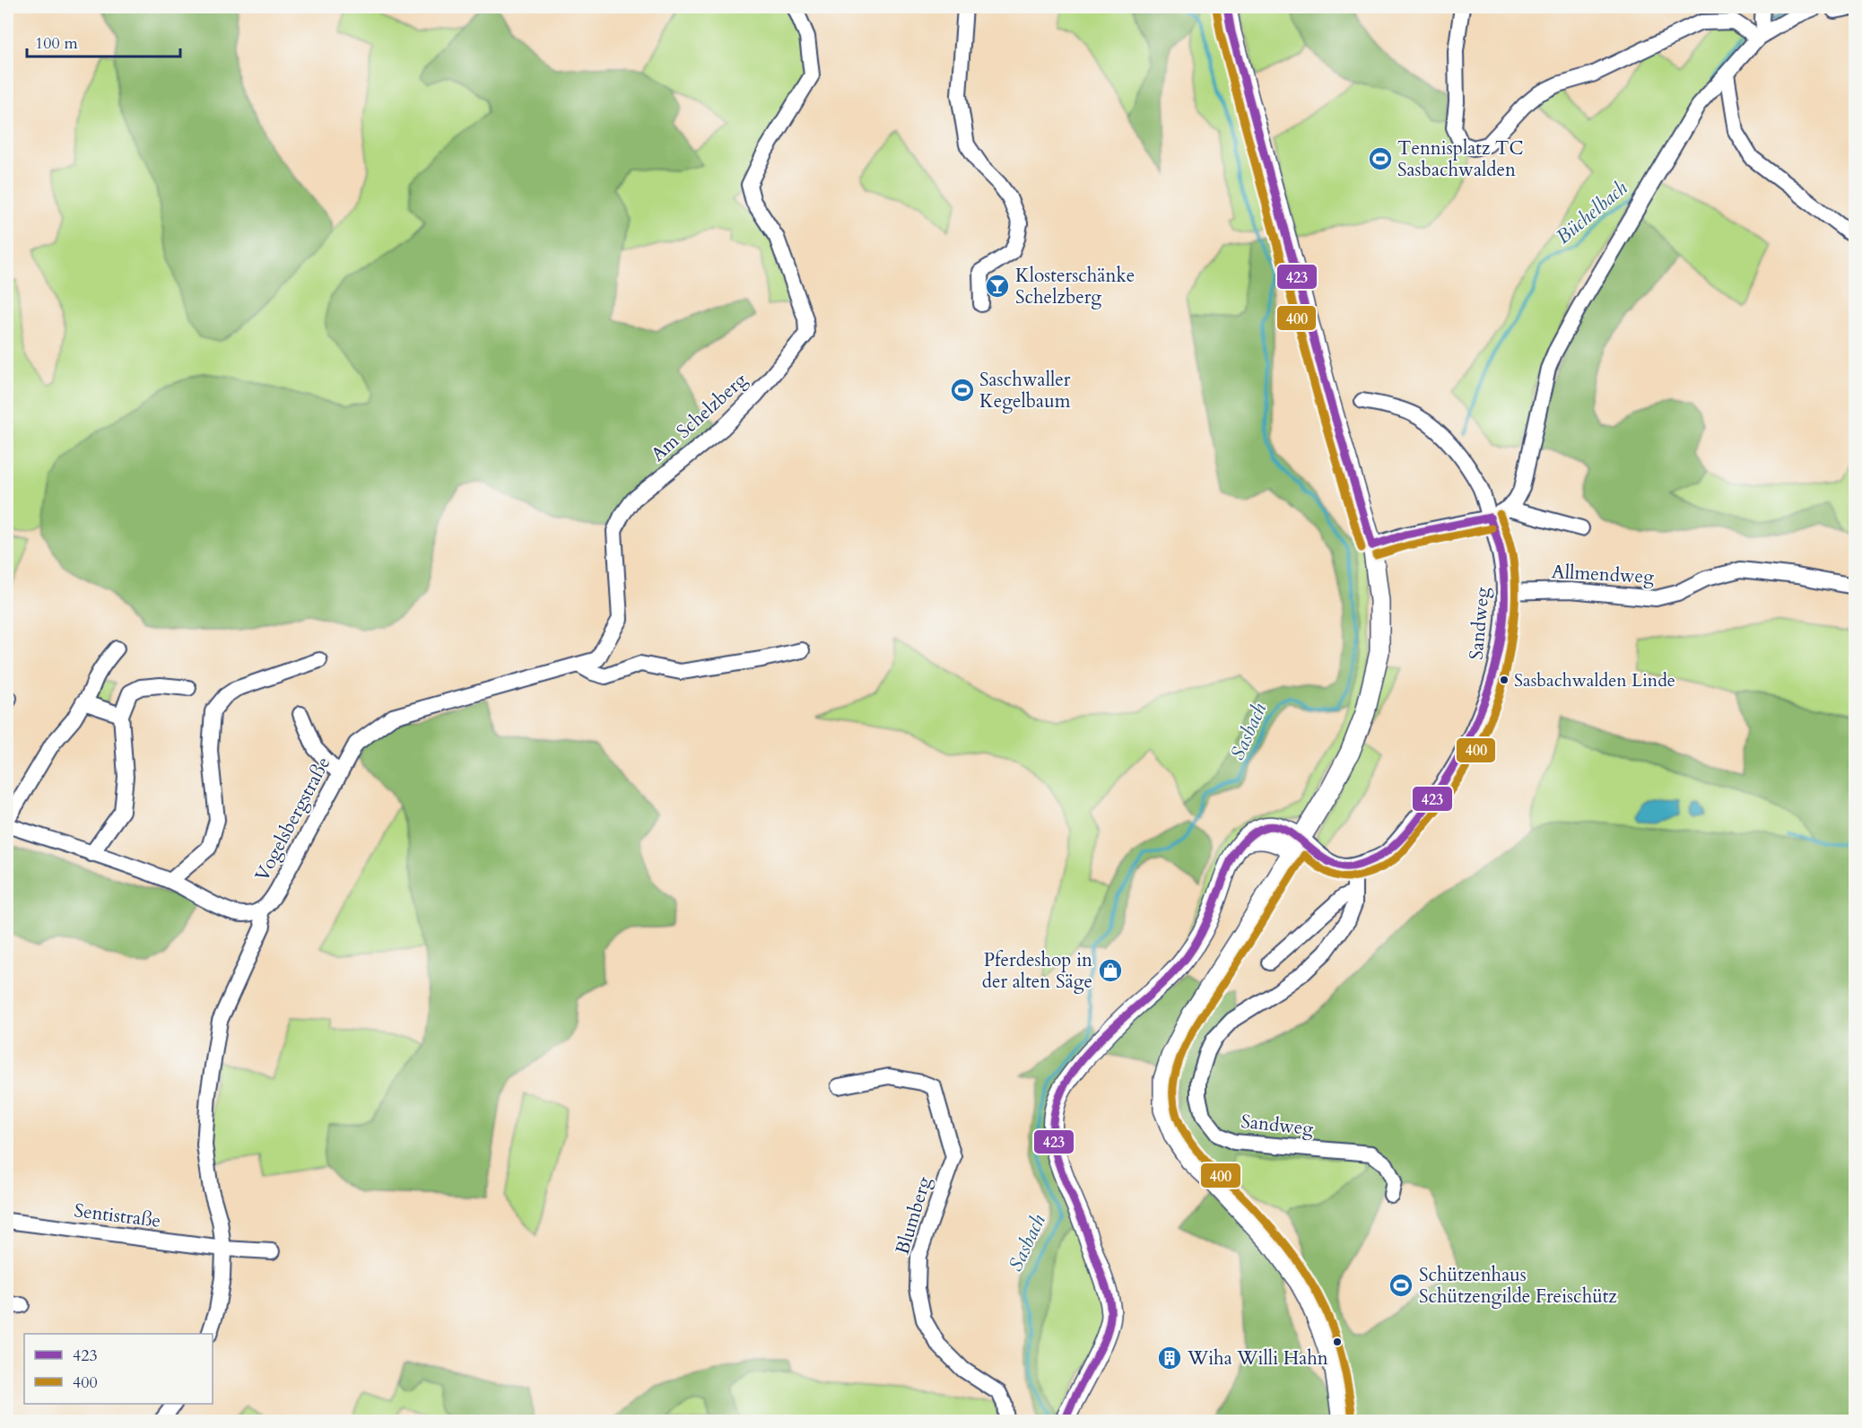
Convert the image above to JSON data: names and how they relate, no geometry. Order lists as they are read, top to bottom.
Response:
{
  "streets": {
    "street": [
      "Am Schelzberg",
      "Allmendweg",
      "Sandweg",
      "Vogelsbergstraße",
      "Sentistraße",
      "Blumberg"
    ]
  },
  "crossings": [
    ["Am Schelzberg", "Vogelsbergstraße"],
    ["Allmendweg", "Sandweg"]
  ],
  "water": ["Büchelbach", "Sasbach"],
  "places": {
    "sports": ["Tennisplatz TC Sasbachwalden", "Saschwaller Kegelbaum", "Schützenhaus Schützengilde Freischütz"],
    "bar": ["Klosterschänke Schelzberg"],
    "other": ["Sasbachwalden Linde"],
    "shop": ["Pferdeshop in der alten Säge"],
    "building": ["Wiha Willi Hahn"]
  },
  "lines": ["transit line 423", "transit line 400"],
  "legend": ["423", "400"],
  "scale_bar": "100 m"
}
